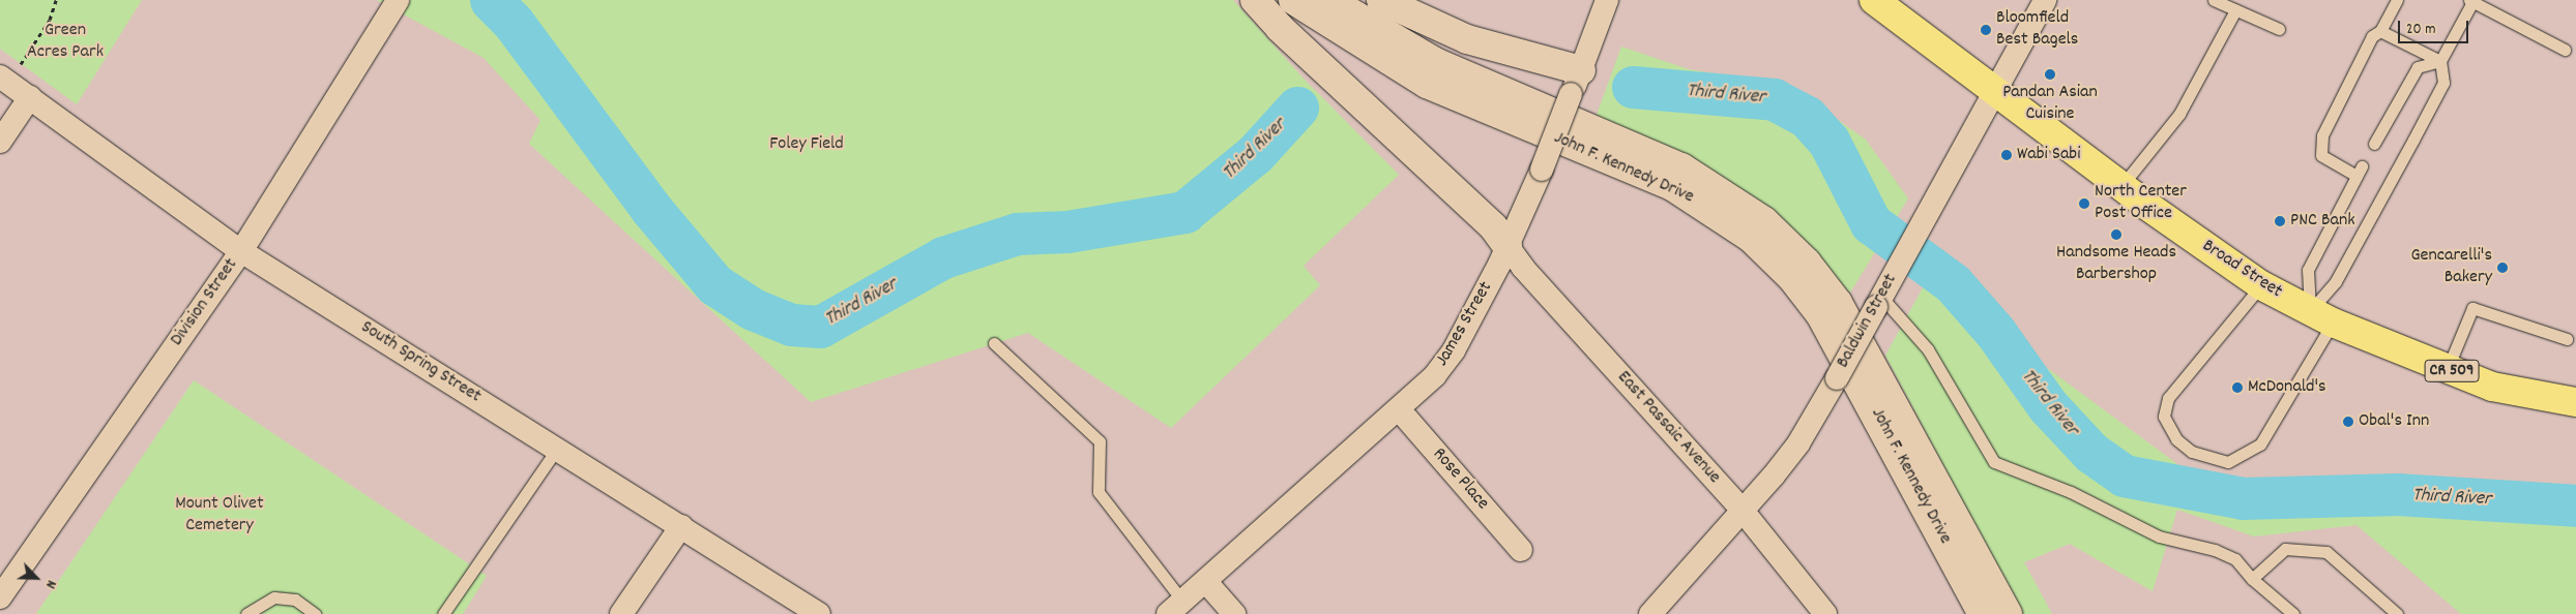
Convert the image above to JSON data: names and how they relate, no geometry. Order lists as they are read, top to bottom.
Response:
{
  "streets": {
    "main road": ["John F. Kennedy Drive", "Broad Street", "CR 509"],
    "street": [
      "Division Street",
      "Baldwin Street",
      "James Street",
      "South Spring Street",
      "East Passaic Avenue",
      "Rose Place"
    ]
  },
  "crossings": [
    ["Broad Street", "Baldwin Street"],
    ["Division Street", "South Spring Street"],
    ["Baldwin Street", "East Passaic Avenue"],
    ["James Street", "East Passaic Avenue"],
    ["James Street", "Rose Place"]
  ],
  "water": ["Third River"],
  "parks": ["Green Acres Park", "Foley Field", "Mount Olivet Cemetery"],
  "places": [
    "Bloomfield Best Bagels",
    "Pandan Asian Cuisine",
    "Wabi Sabi",
    "North Center Post Office",
    "PNC Bank",
    "Handsome Heads Barbershop",
    "Gencarelli's Bakery",
    "McDonald's",
    "Obal's Inn"
  ],
  "scale_bar": "20 m",
  "north": "bottom right"
}
